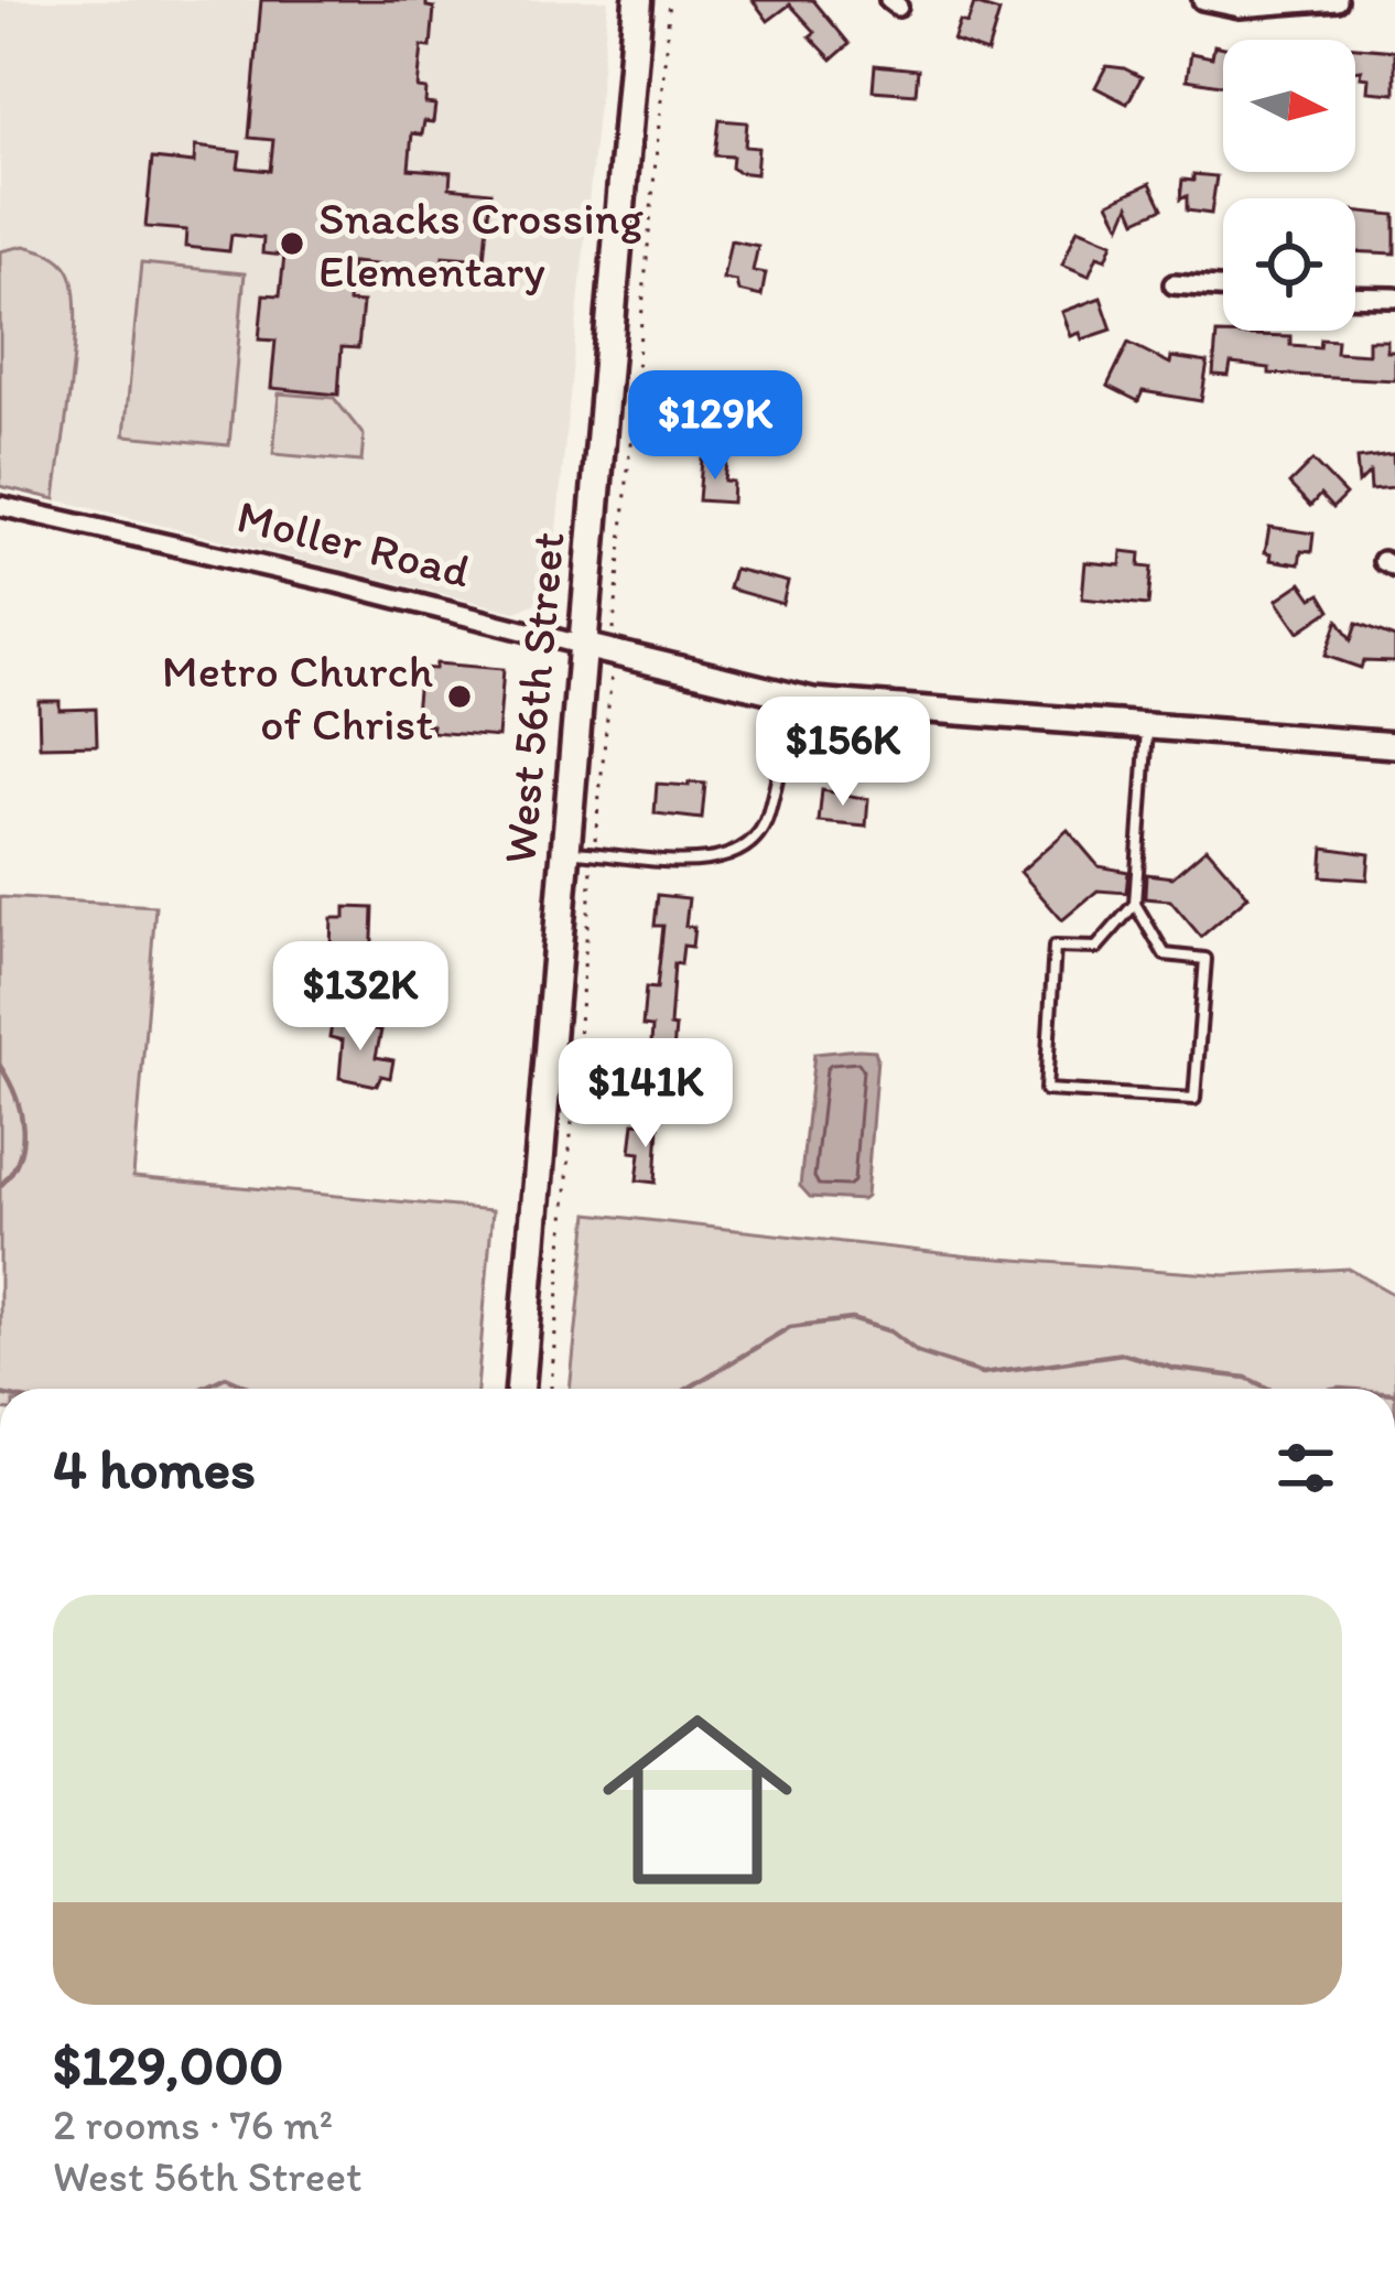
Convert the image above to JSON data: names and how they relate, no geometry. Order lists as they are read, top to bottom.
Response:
{
  "streets": {
    "main road": ["West 56th Street"],
    "street": ["Moller Road"]
  },
  "crossings": [
    ["Moller Road", "West 56th Street"]
  ],
  "places": ["Snacks Crossing Elementary", "Metro Church of Christ"],
  "north": "right",
  "page": {
    "price": [
      "$129K",
      "$156K",
      "$132K",
      "$141K"
    ],
    "heading": "4 homes",
    "list": [
      {
        "name": "$129,000",
        "note": "2 rooms · 76 m² · West 56th Street"
      }
    ]
  }
}
